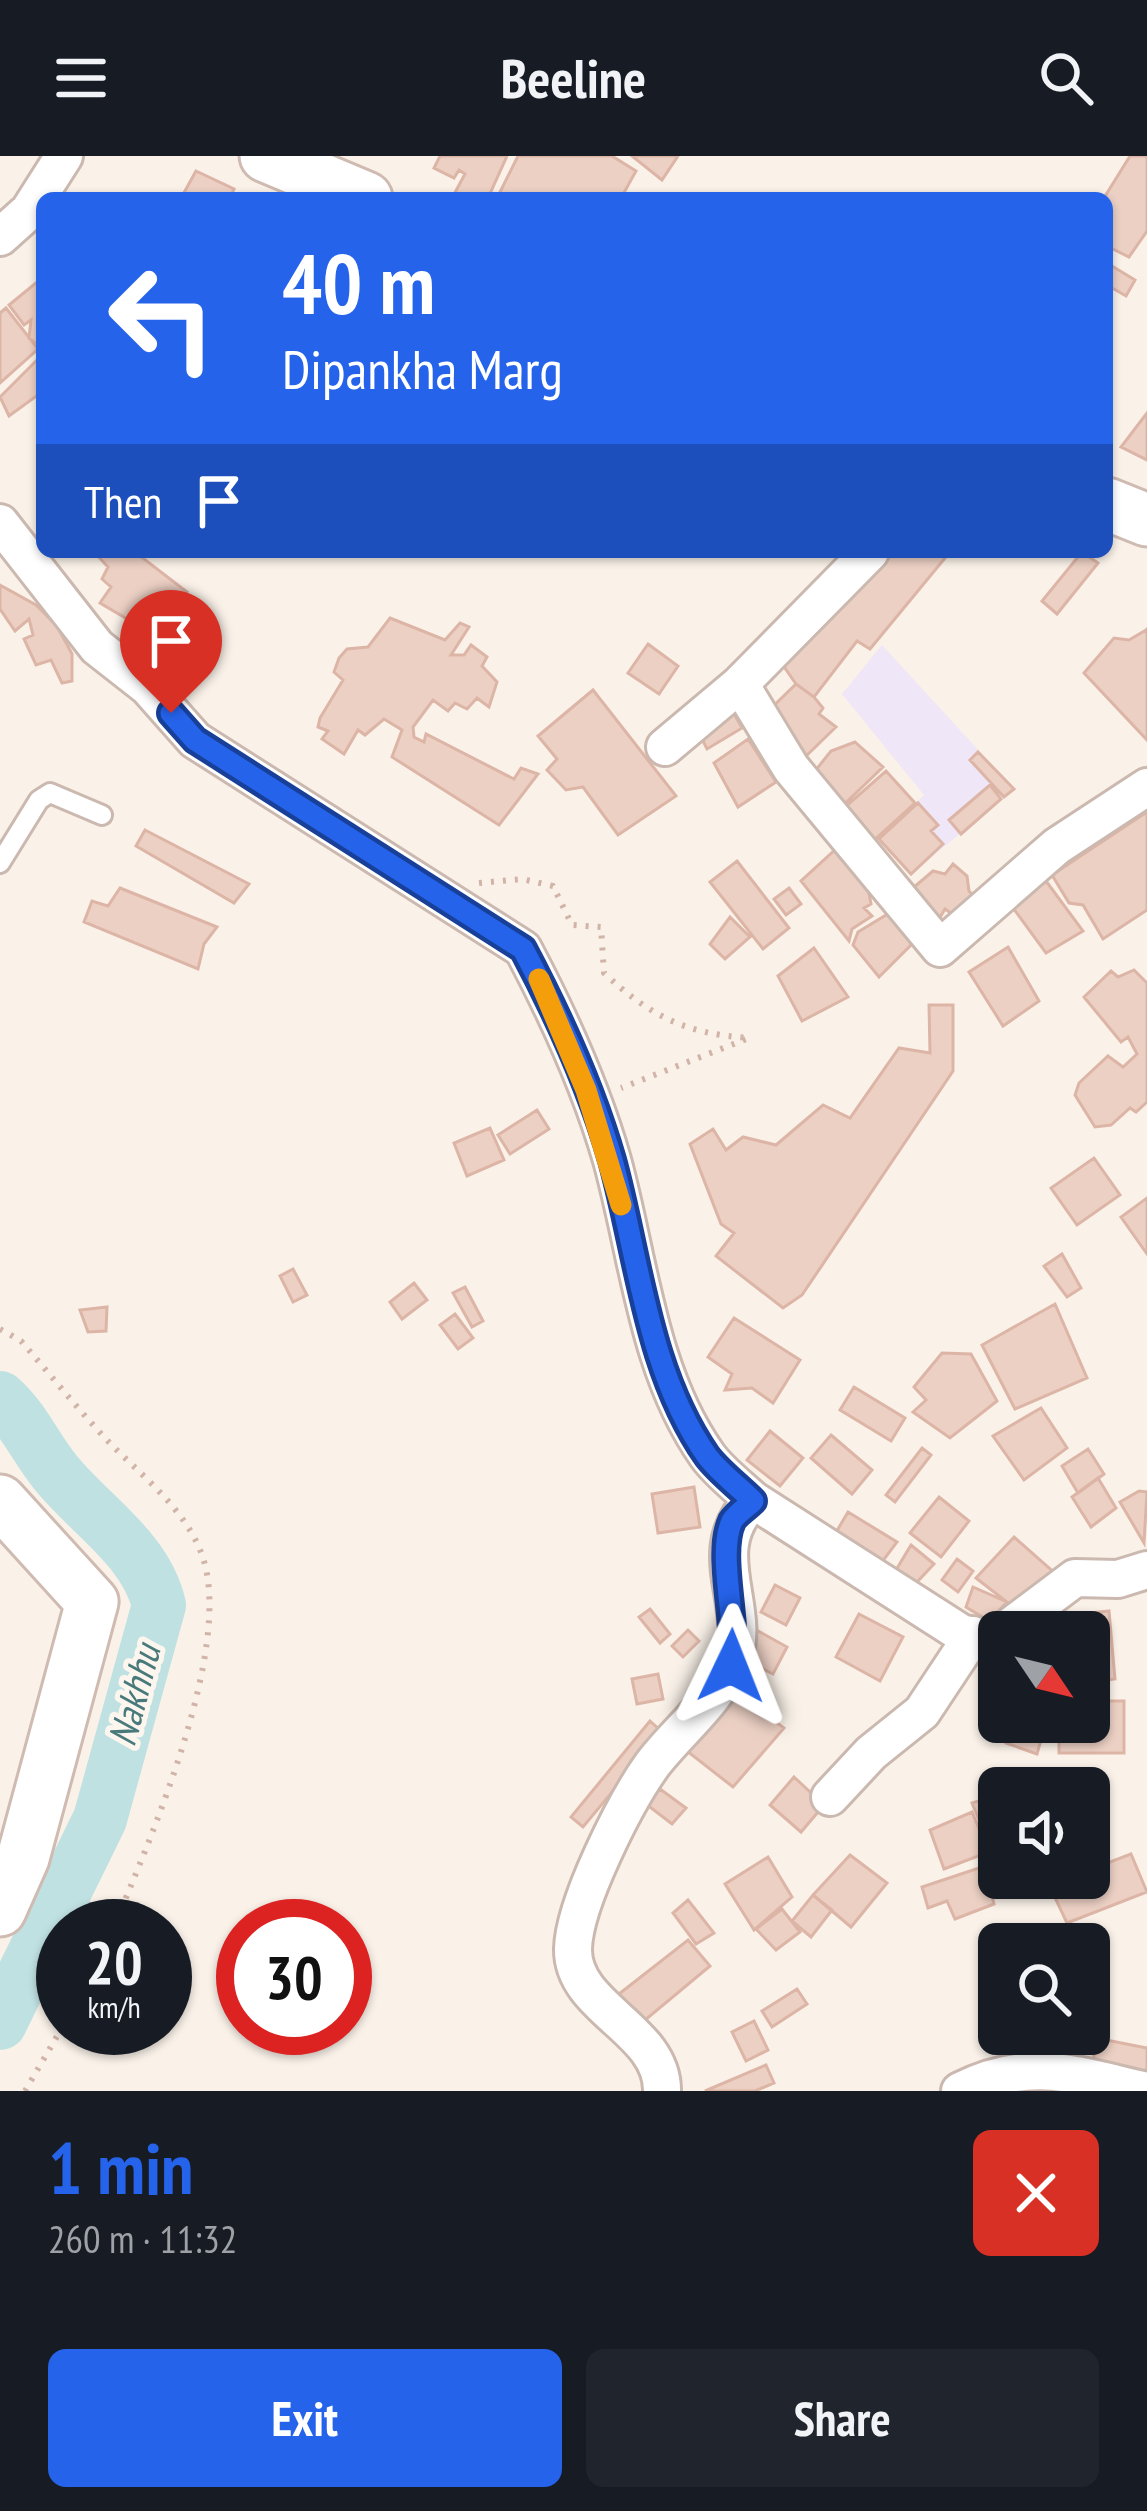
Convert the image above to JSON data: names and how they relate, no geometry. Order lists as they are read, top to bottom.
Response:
{
  "water": ["Nakhhu"],
  "north": "bottom right",
  "page": {
    "header": "Beeline",
    "turn": ["40 m", "Dipankha Marg"],
    "then": "Then",
    "speed": "20 km/h",
    "limit": "30",
    "heading": ["1 min", "260 m · 11:32"],
    "buttons": ["Exit", "Share"]
  }
}
